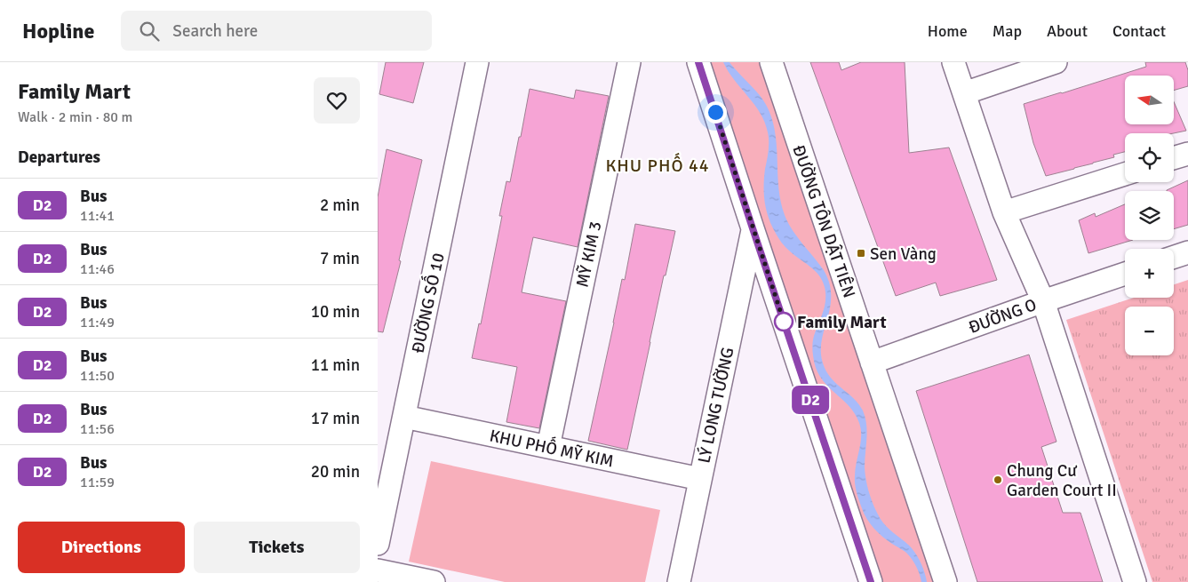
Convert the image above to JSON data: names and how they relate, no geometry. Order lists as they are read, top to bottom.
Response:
{
  "streets": {
    "street": [
      "ĐƯỜNG TÔN DẬT TIÊN",
      "MỸ KIM 3",
      "ĐƯỜNG SỐ 10",
      "ĐƯỜNG O",
      "LÝ LONG TƯỜNG",
      "KHU PHỐ MỸ KIM"
    ]
  },
  "crossings": [
    ["ĐƯỜNG TÔN DẬT TIÊN", "ĐƯỜNG O"],
    ["MỸ KIM 3", "KHU PHỐ MỸ KIM"],
    ["ĐƯỜNG SỐ 10", "KHU PHỐ MỸ KIM"],
    ["LÝ LONG TƯỜNG", "KHU PHỐ MỸ KIM"]
  ],
  "districts": ["KHU PHỐ 44"],
  "places": {
    "transit": ["Sen Vàng"],
    "other": ["Family Mart", "Chung Cư Garden Court II"]
  },
  "lines": ["bus line D2"],
  "north": "left",
  "page": {
    "header": "Hopline",
    "search": "Search here",
    "nav": [
      "Home",
      "Map",
      "About",
      "Contact"
    ],
    "heading": [
      ["Family Mart", "Walk · 2 min · 80 m"],
      "Departures"
    ],
    "on_map": "D2",
    "map_buttons": ["+", "−"],
    "list": [
      {
        "mark": "D2",
        "name": "Bus",
        "note": "11:41",
        "value": "2 min"
      },
      {
        "mark": "D2",
        "name": "Bus",
        "note": "11:46",
        "value": "7 min"
      },
      {
        "mark": "D2",
        "name": "Bus",
        "note": "11:49",
        "value": "10 min"
      },
      {
        "mark": "D2",
        "name": "Bus",
        "note": "11:50",
        "value": "11 min"
      },
      {
        "mark": "D2",
        "name": "Bus",
        "note": "11:56",
        "value": "17 min"
      },
      {
        "mark": "D2",
        "name": "Bus",
        "note": "11:59",
        "value": "20 min"
      }
    ],
    "buttons": ["Directions", "Tickets"]
  }
}
